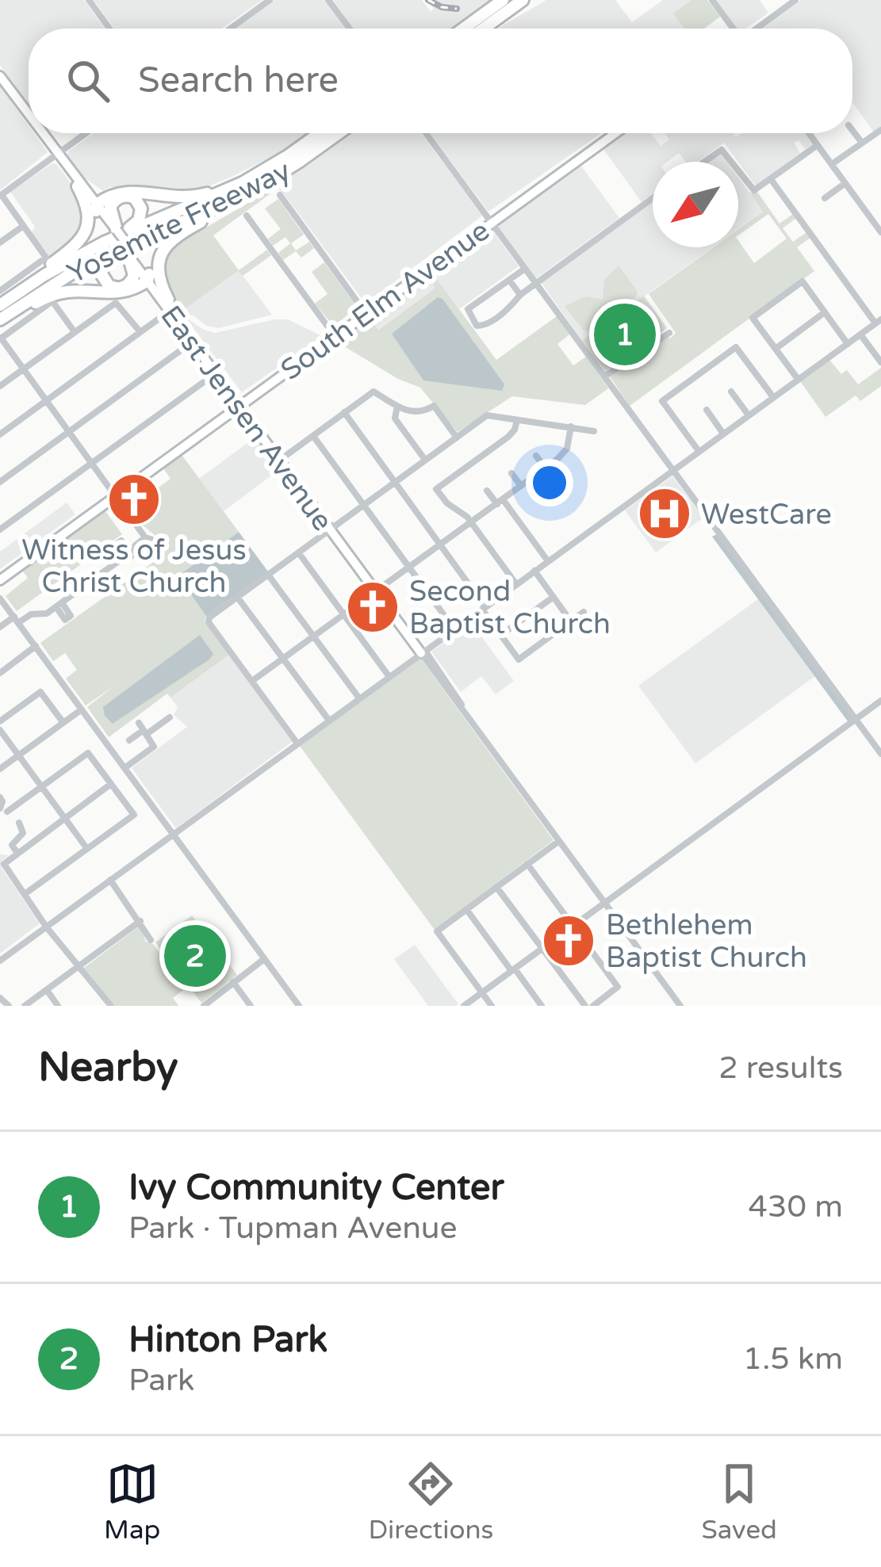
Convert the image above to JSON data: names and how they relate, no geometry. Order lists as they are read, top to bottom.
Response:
{
  "streets": {
    "highway": ["Yosemite Freeway"],
    "main road": ["South Elm Avenue", "East Jensen Avenue"]
  },
  "crossings": [
    ["Yosemite Freeway", "East Jensen Avenue"],
    ["South Elm Avenue", "East Jensen Avenue"]
  ],
  "places": {
    "church": ["Witness of Jesus Christ Church", "Second Baptist Church", "Bethlehem Baptist Church"],
    "hospital": ["WestCare"]
  },
  "north": "bottom left",
  "page": {
    "search": "Search here",
    "pins": ["1", "2"],
    "heading": ["Nearby", "2 results"],
    "list": [
      {
        "mark": "1",
        "name": "Ivy Community Center",
        "note": "Park · Tupman Avenue",
        "value": "430 m"
      },
      {
        "mark": "2",
        "name": "Hinton Park",
        "note": "Park",
        "value": "1.5 km"
      }
    ],
    "nav": ["Map", "Directions", "Saved"]
  }
}
